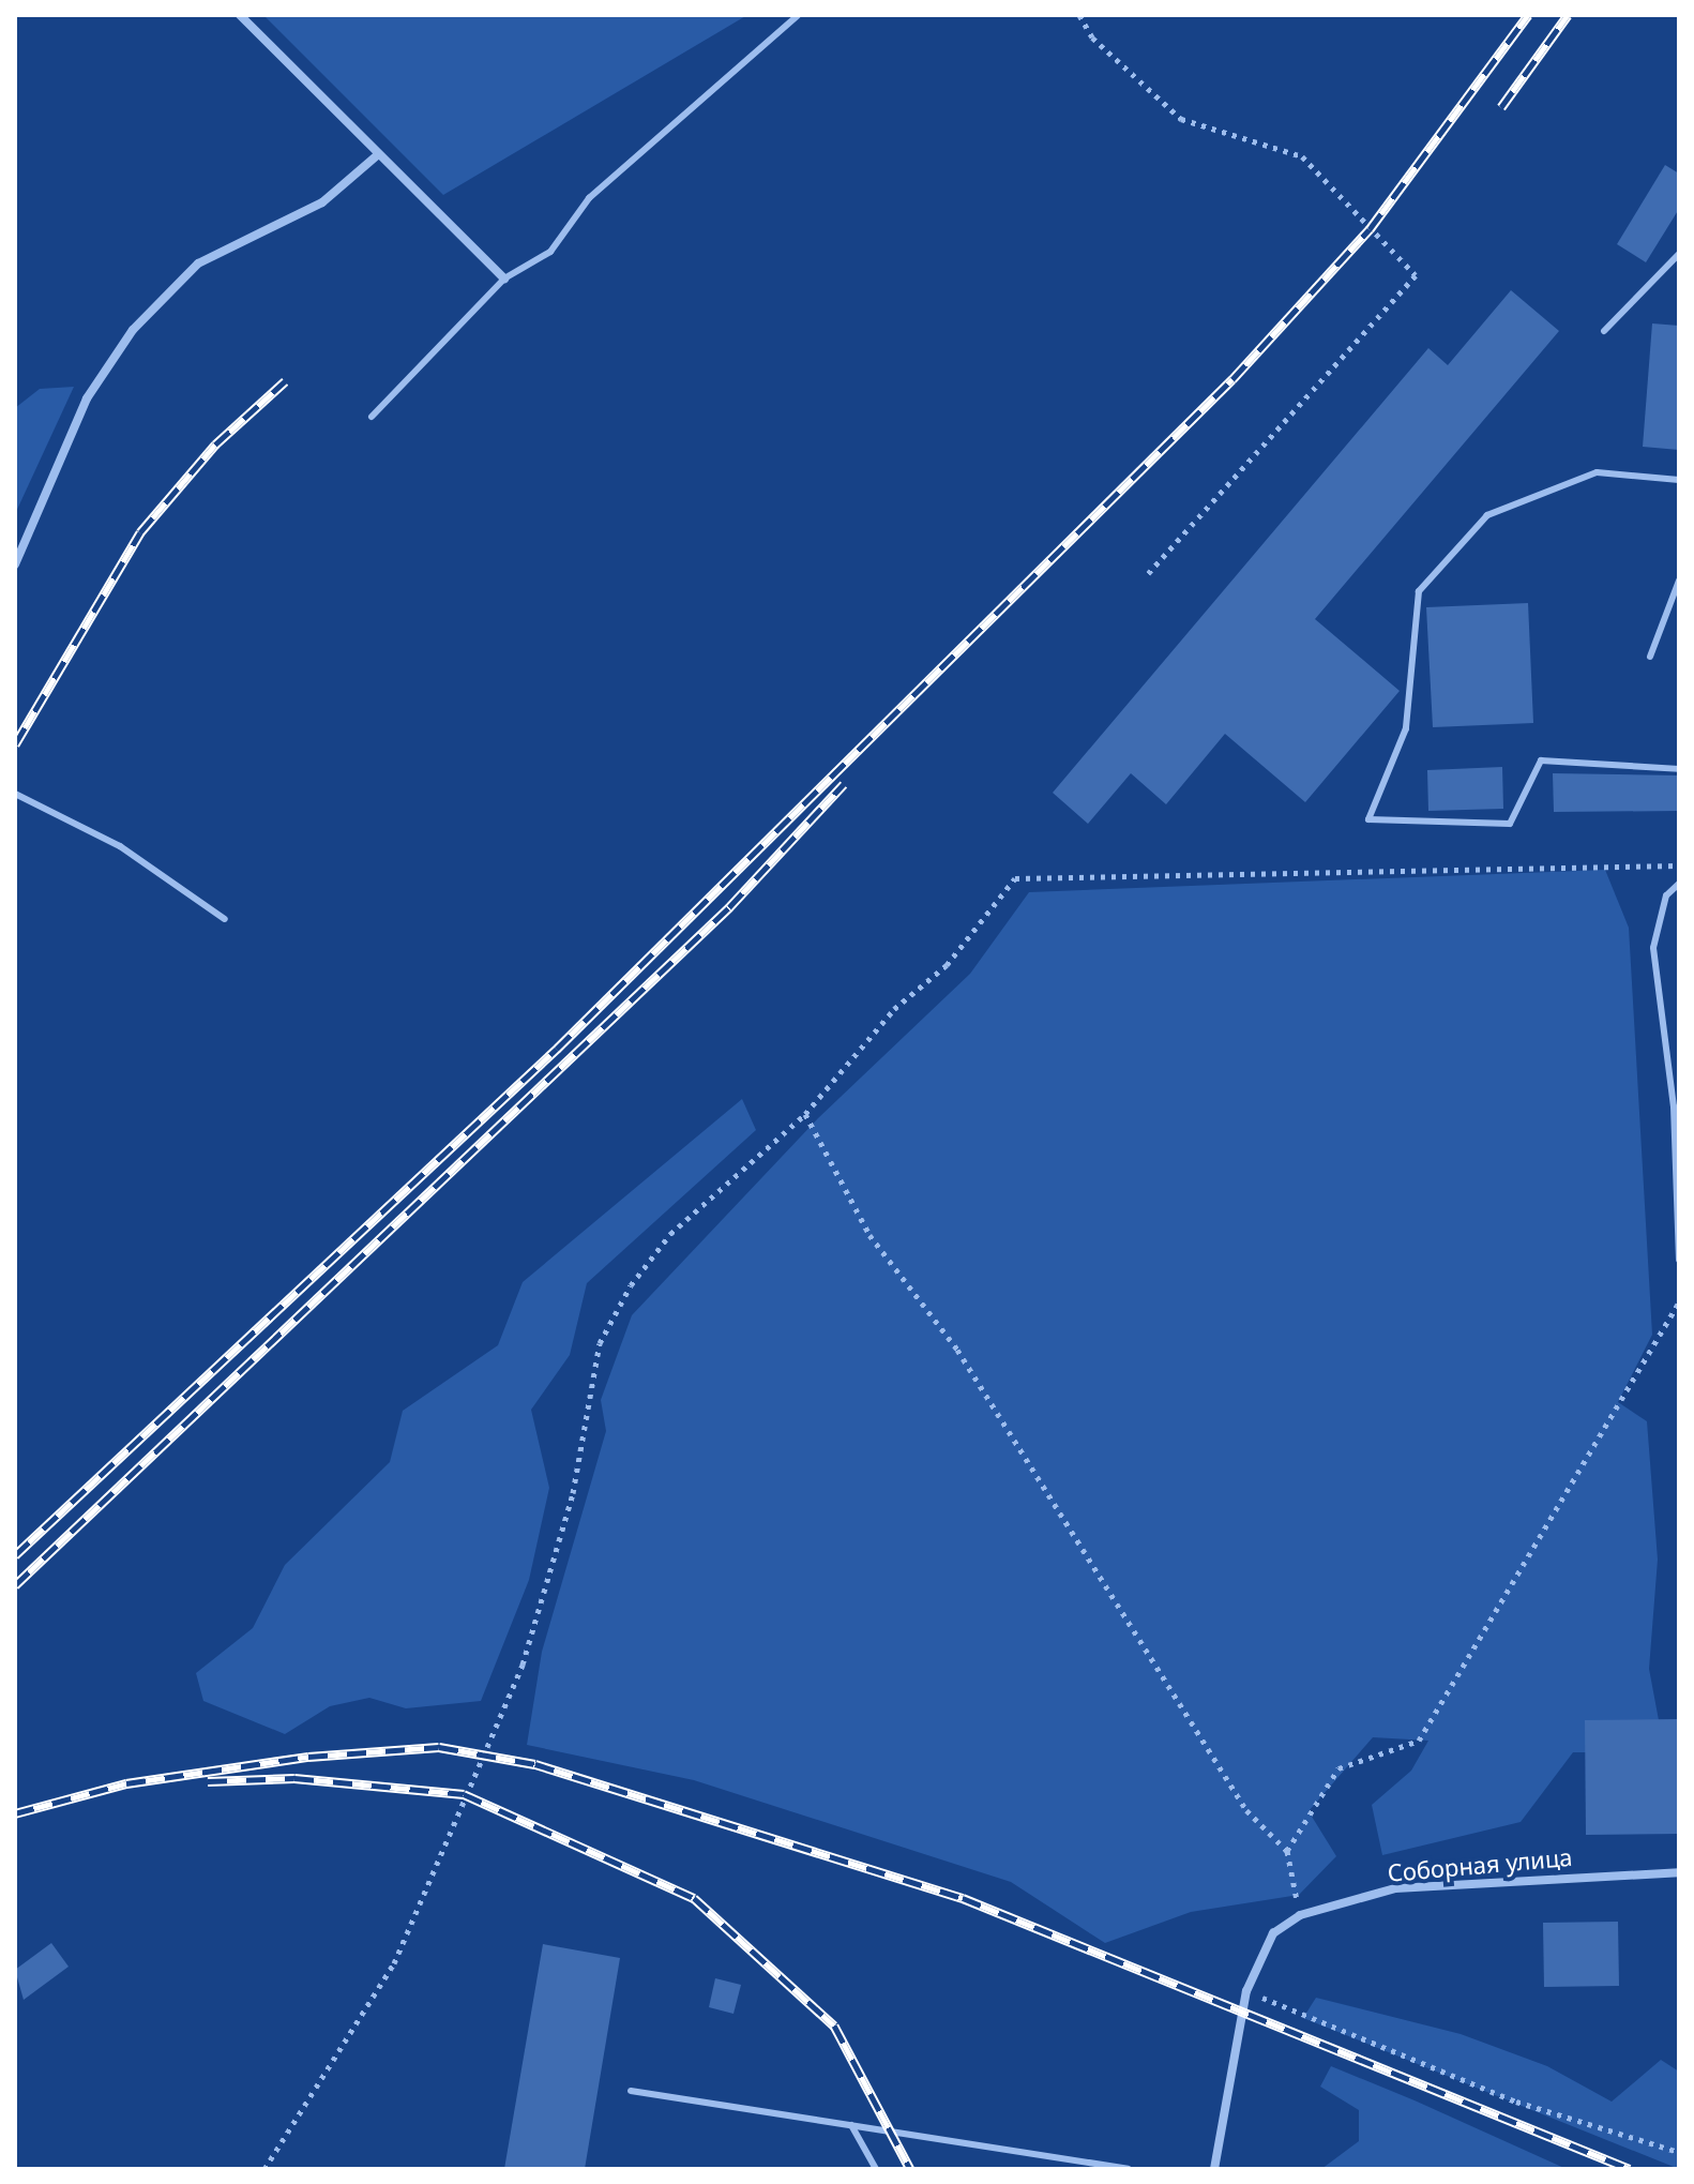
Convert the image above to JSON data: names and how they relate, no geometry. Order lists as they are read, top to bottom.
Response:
{
  "streets": {
    "street": ["Соборная улица"]
  }
}
